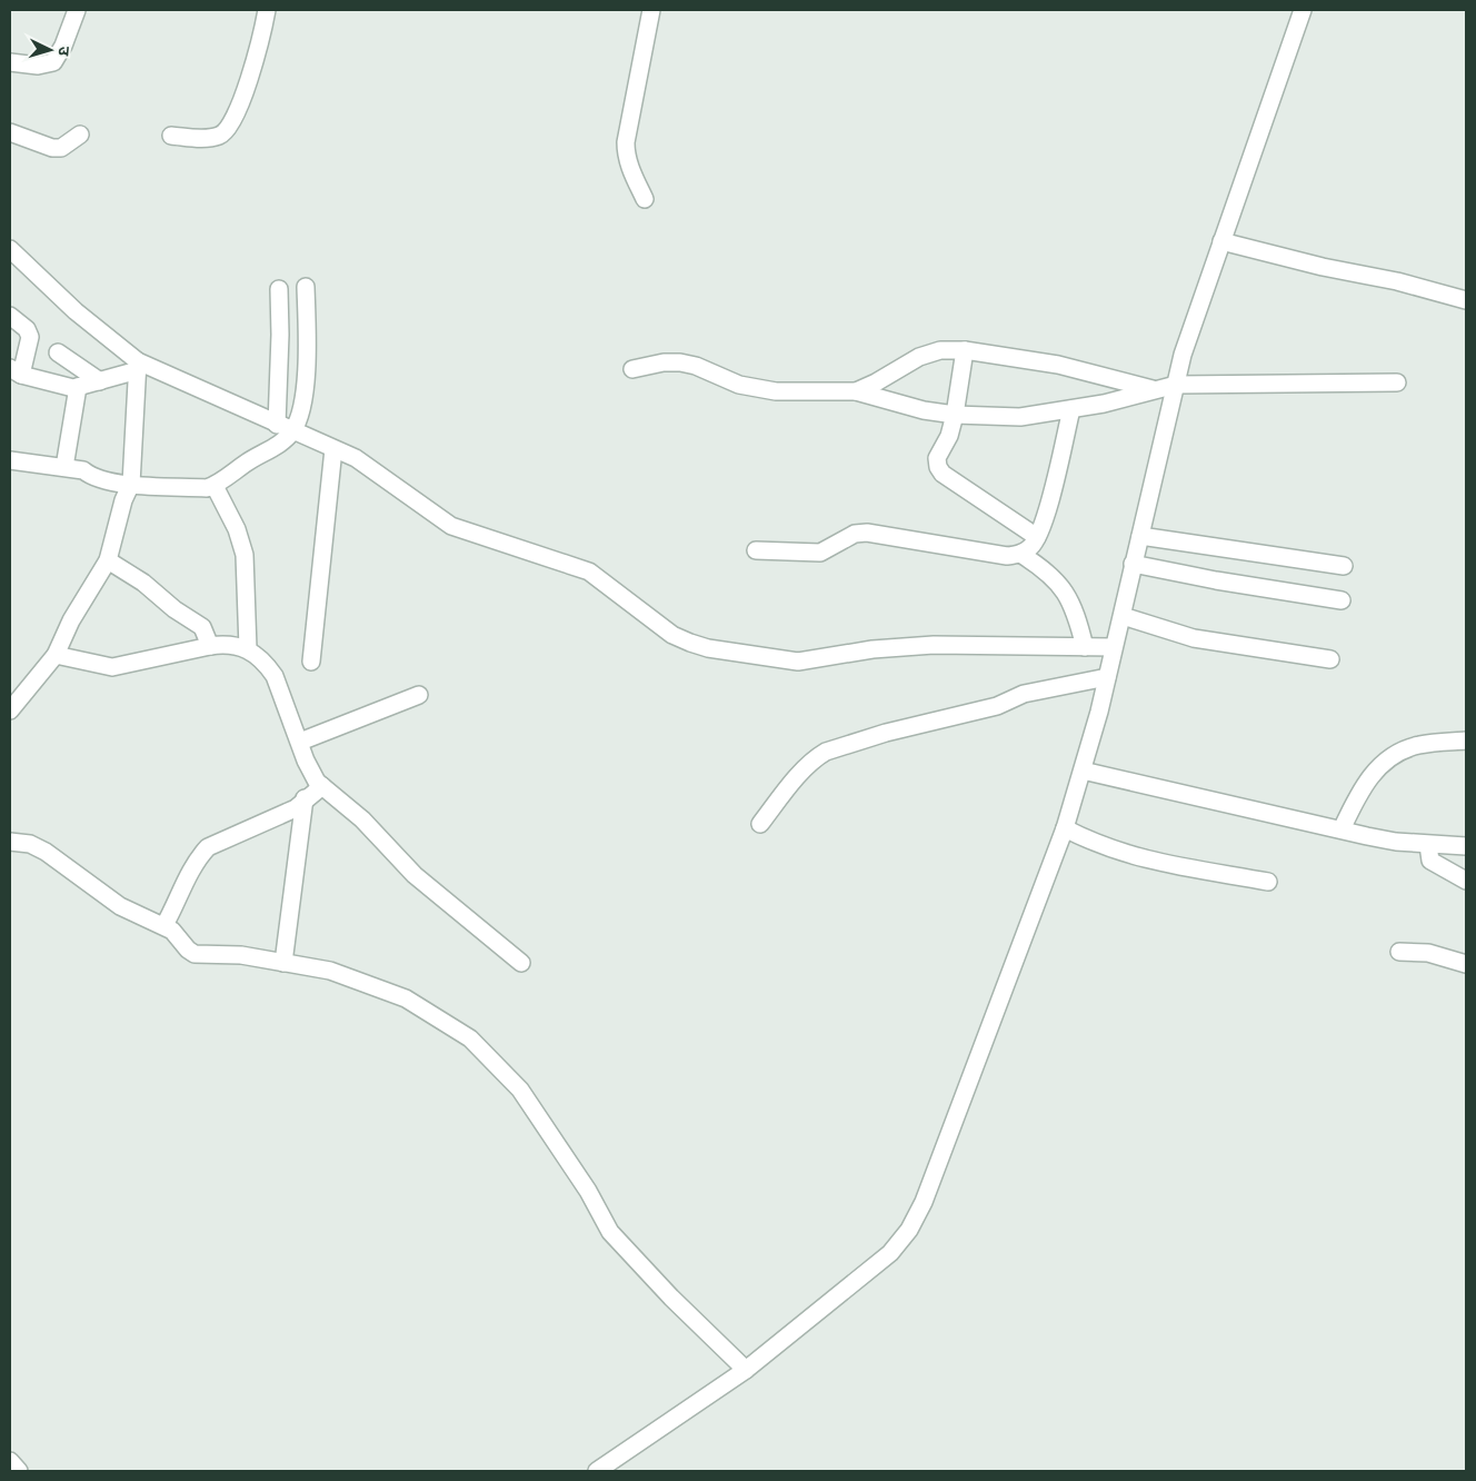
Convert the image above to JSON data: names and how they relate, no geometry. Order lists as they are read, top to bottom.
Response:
{
  "north": "right"
}
